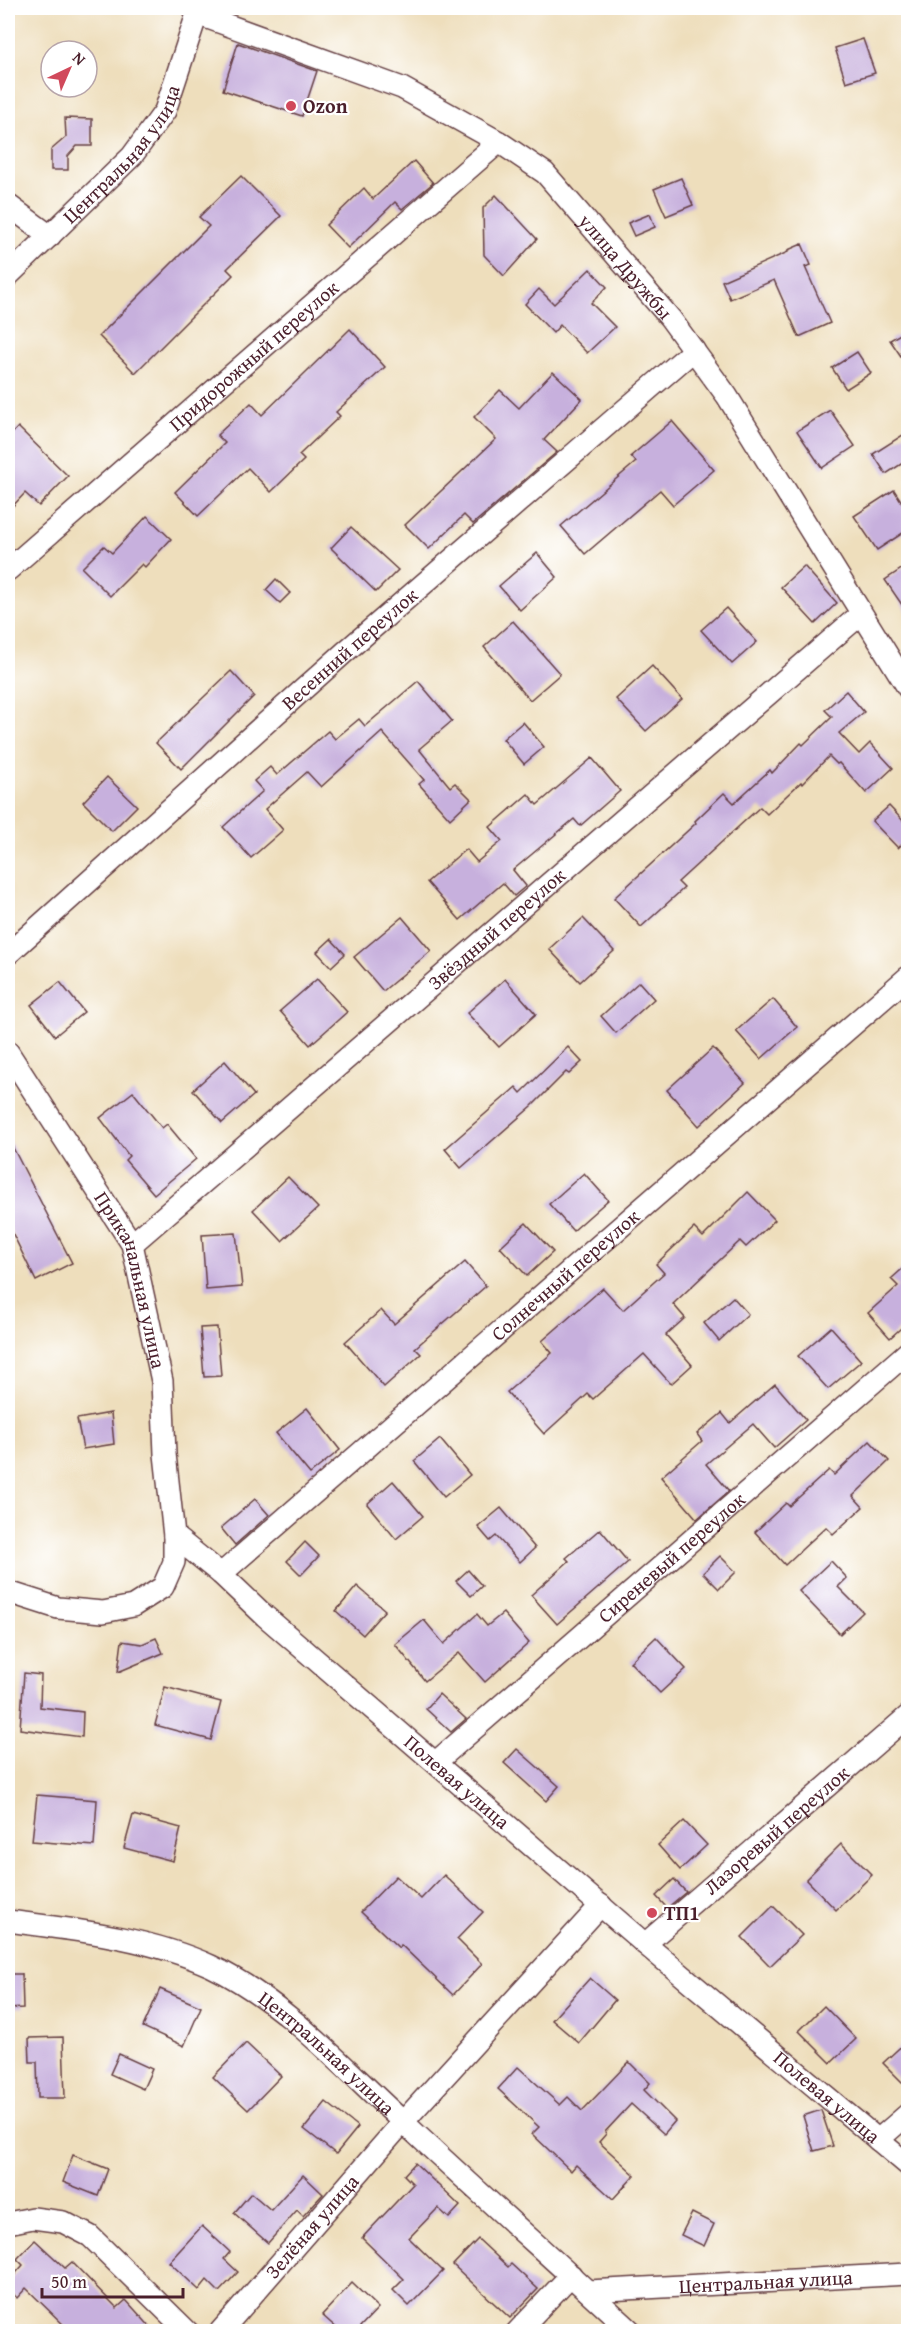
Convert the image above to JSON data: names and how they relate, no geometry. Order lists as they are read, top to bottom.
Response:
{
  "streets": {
    "street": [
      "Центральная улица",
      "улица Дружбы",
      "Придорожный переулок",
      "Весенний переулок",
      "Звёздный переулок",
      "Солнечный переулок",
      "Приканальная улица",
      "Сиреневый переулок",
      "Полевая улица",
      "Лазоревый переулок",
      "Зелёная улица"
    ]
  },
  "crossings": [
    ["Центральная улица", "улица Дружбы"],
    ["Центральная улица", "Зелёная улица"],
    ["улица Дружбы", "Придорожный переулок"],
    ["улица Дружбы", "Весенний переулок"],
    ["улица Дружбы", "Звёздный переулок"],
    ["Звёздный переулок", "Приканальная улица"],
    ["Солнечный переулок", "Полевая улица"],
    ["Приканальная улица", "Полевая улица"],
    ["Сиреневый переулок", "Полевая улица"],
    ["Полевая улица", "Лазоревый переулок"],
    ["Полевая улица", "Зелёная улица"]
  ],
  "places": ["Ozon", "ТП1"],
  "scale_bar": "50 m",
  "north": "top right"
}
